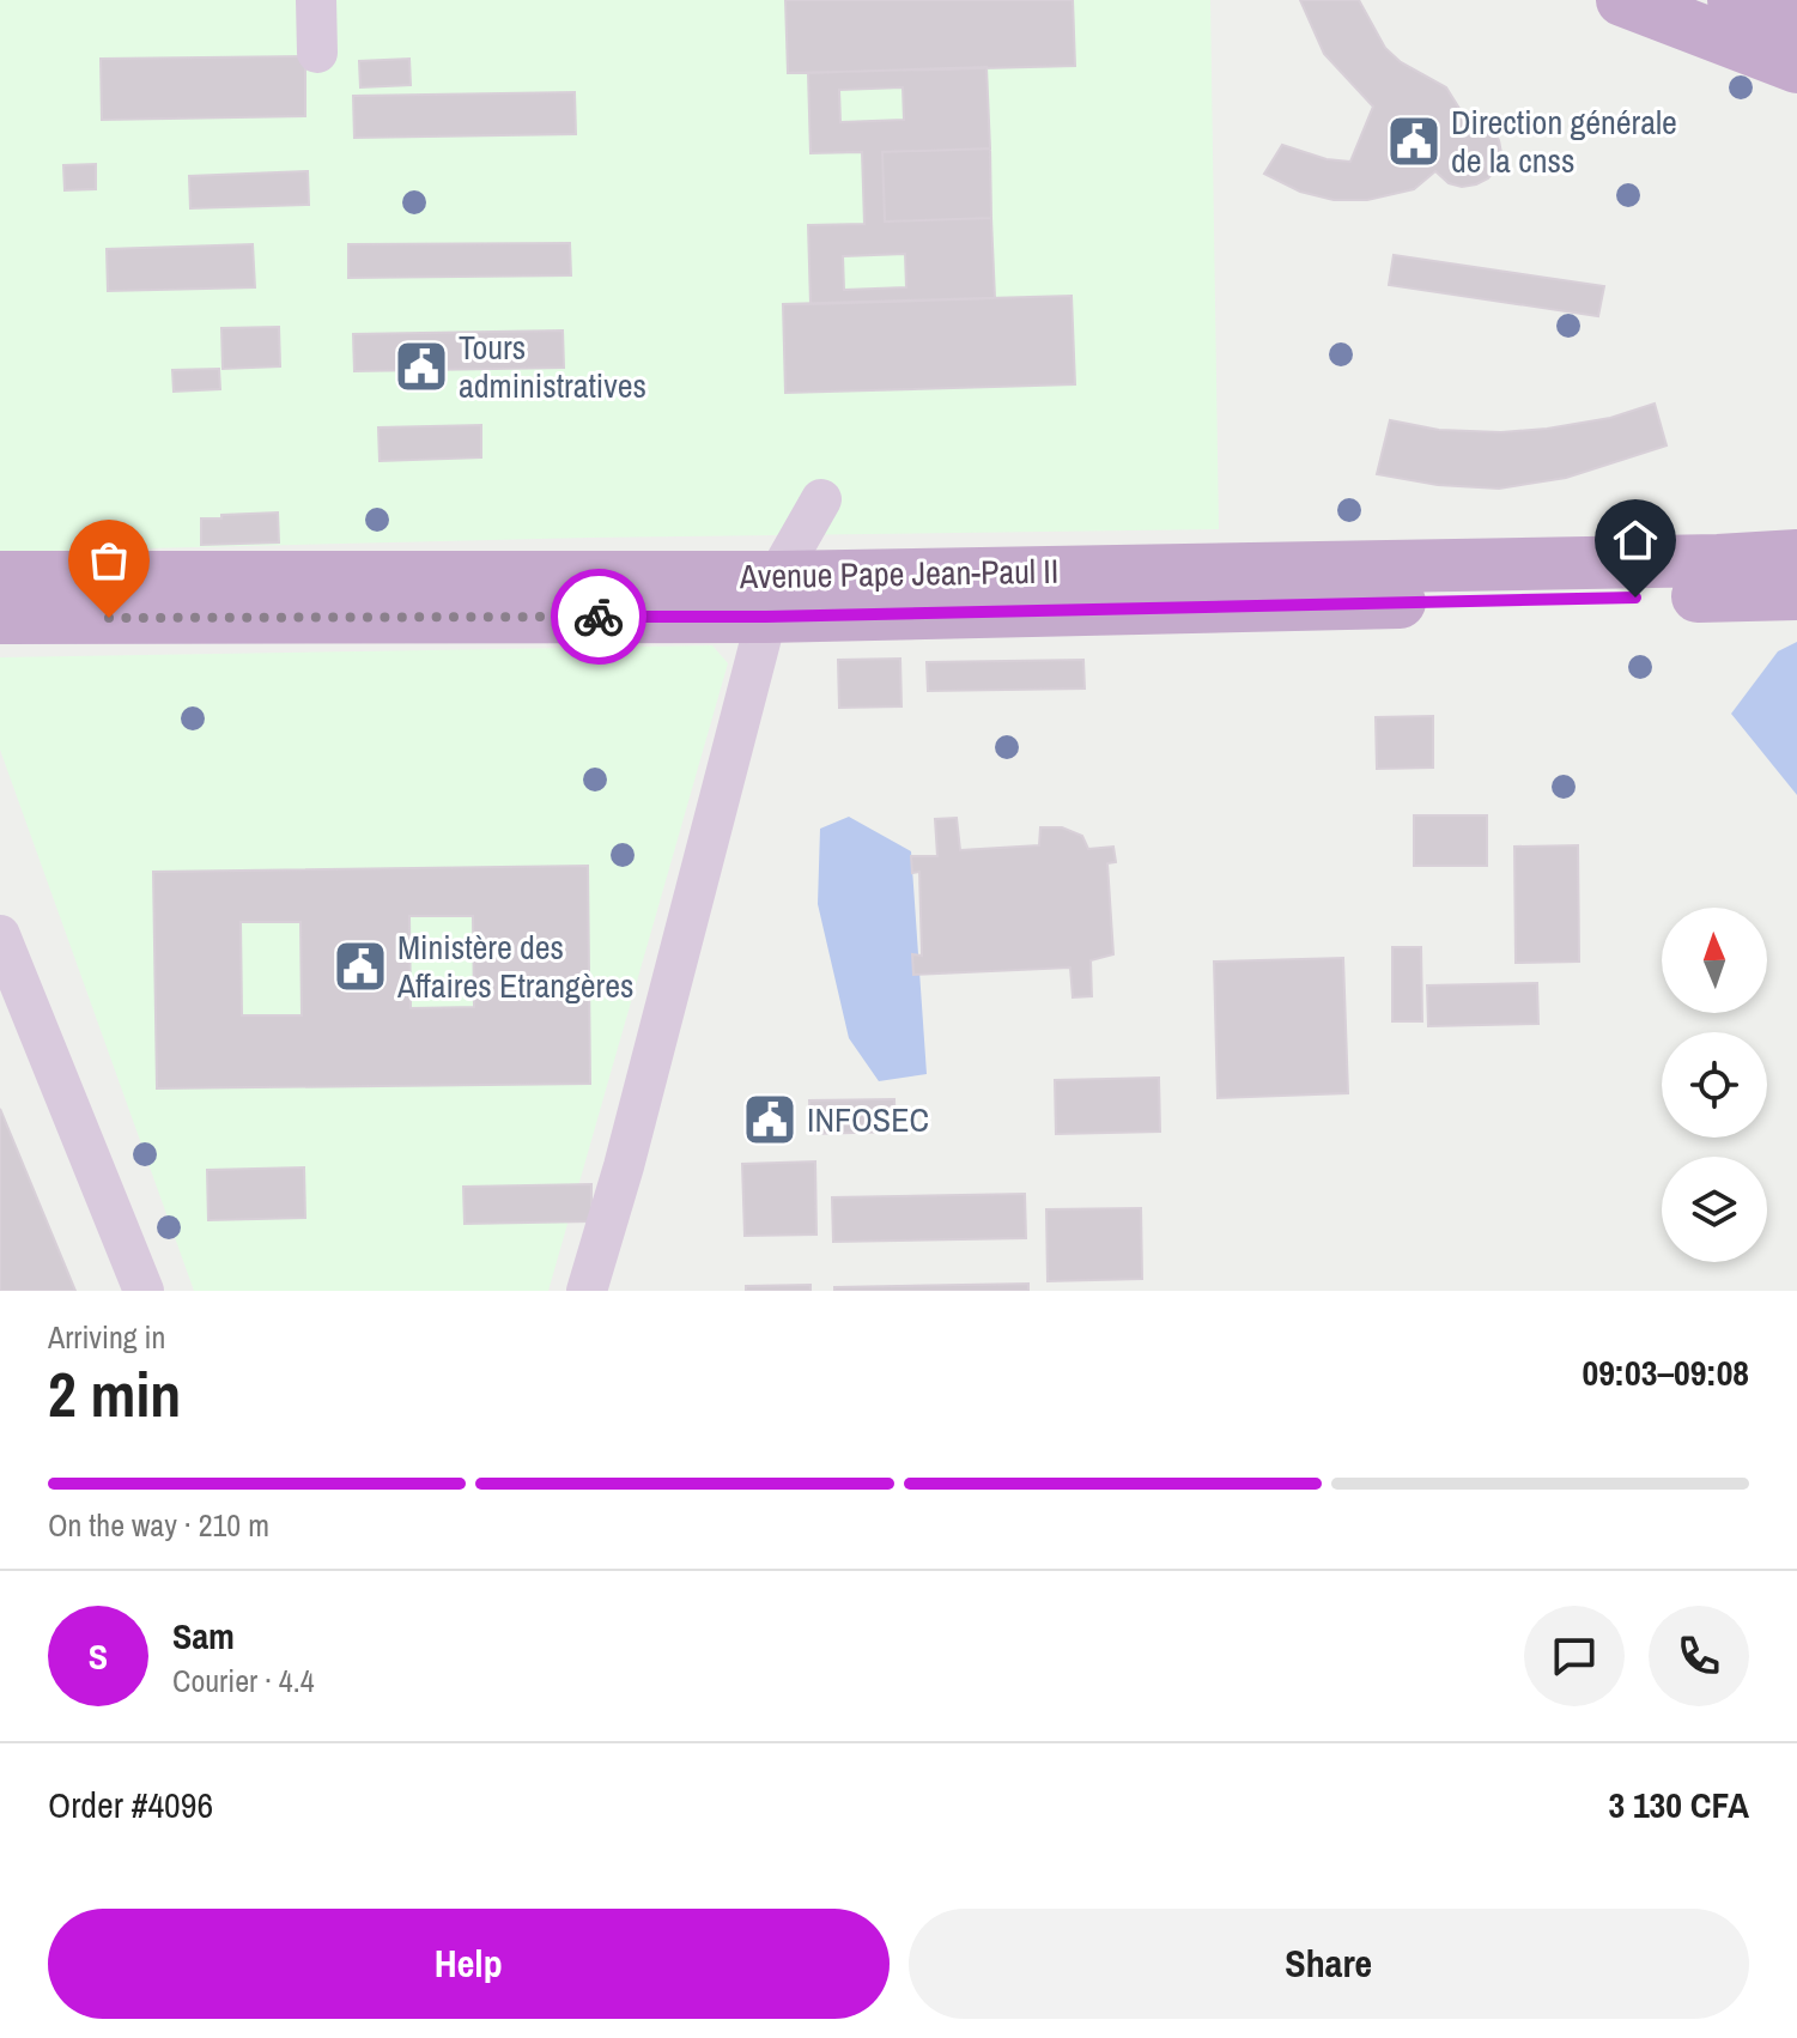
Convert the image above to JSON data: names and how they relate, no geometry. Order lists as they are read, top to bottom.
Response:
{
  "streets": {
    "main road": ["Avenue Pape Jean-Paul II"]
  },
  "places": {
    "public building": [
      "Direction générale de la cnss",
      "Tours administratives",
      "Ministère des Affaires Etrangères",
      "INFOSEC"
    ]
  },
  "north": "top",
  "page": {
    "heading": ["2 min", "Arriving in", "09:03–09:08"],
    "panel": [
      "Sam",
      "Courier · 4.4",
      "Order #4096",
      "3 130 CFA"
    ],
    "bar": "On the way · 210 m",
    "round": "S",
    "buttons": ["Help", "Share"]
  }
}
